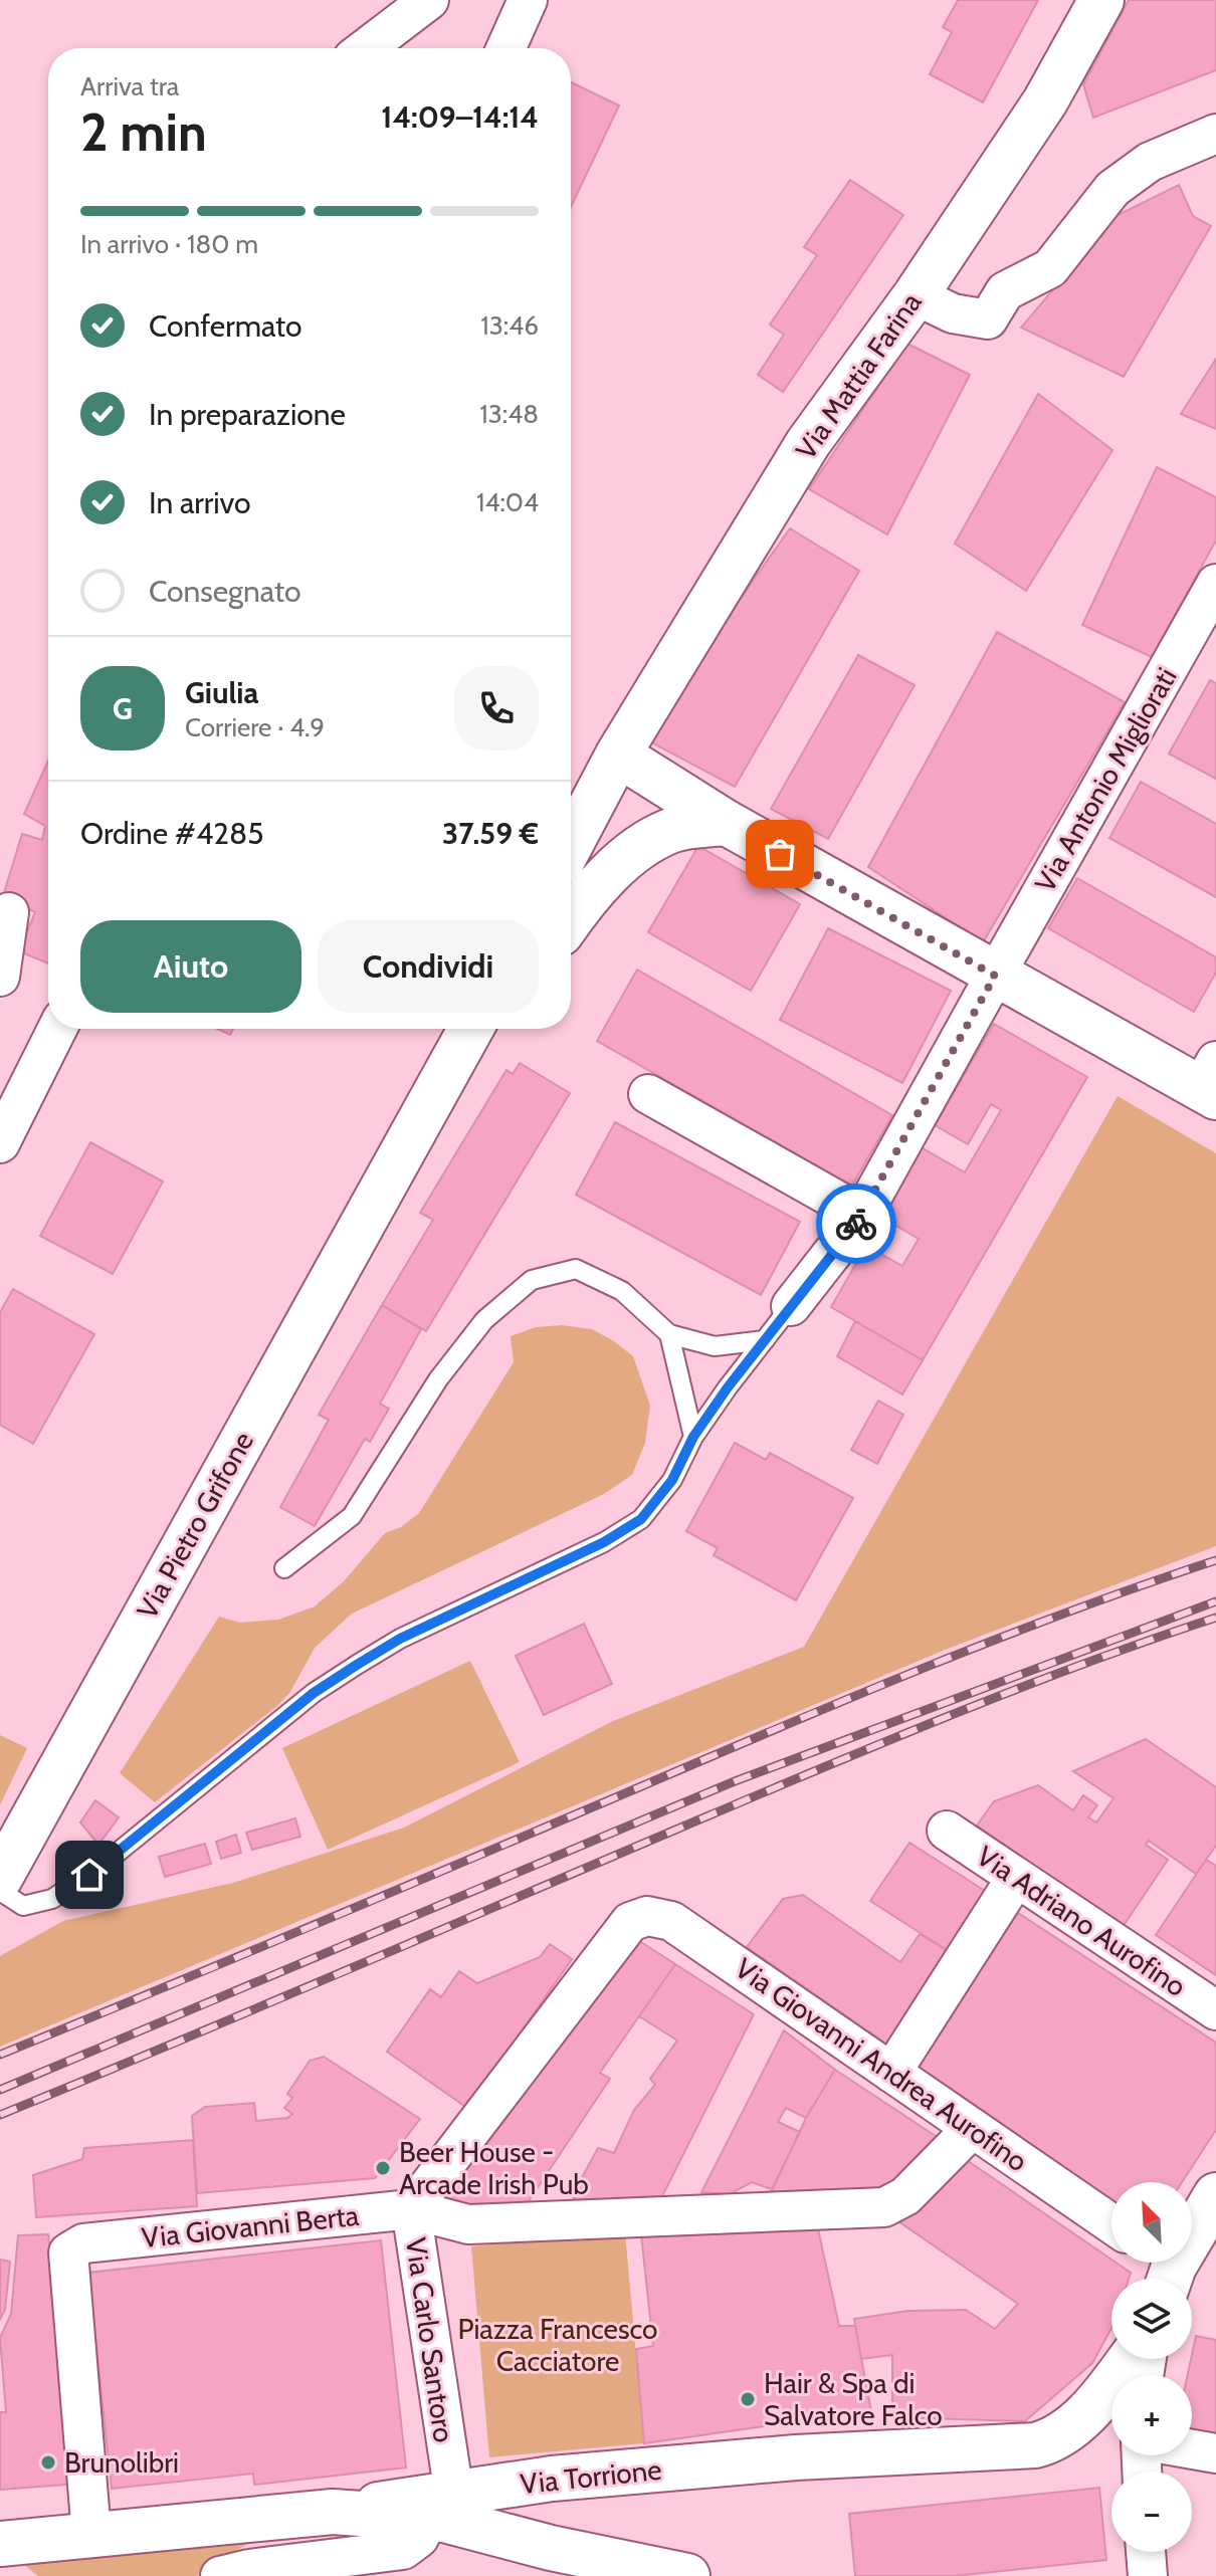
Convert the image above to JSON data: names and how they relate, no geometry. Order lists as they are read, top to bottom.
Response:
{
  "streets": {
    "street": [
      "Via Mattia Farina",
      "Via Antonio Migliorati",
      "Via Pietro Grifone",
      "Via Adriano Aurofino",
      "Via Giovanni Andrea Aurofino",
      "Via Giovanni Berta",
      "Via Carlo Santoro",
      "Via Torrione"
    ]
  },
  "crossings": [
    ["Via Giovanni Andrea Aurofino", "Via Giovanni Berta"],
    ["Via Giovanni Andrea Aurofino", "Via Carlo Santoro"],
    ["Via Giovanni Berta", "Via Carlo Santoro"],
    ["Via Carlo Santoro", "Via Torrione"]
  ],
  "parks": ["Piazza Francesco Cacciatore"],
  "places": ["Beer House - Arcade Irish Pub", "Hair & Spa di Salvatore Falco", "Brunolibri"],
  "north": "top left",
  "page": {
    "heading": ["2 min", "Arriva tra", "14:09–14:14"],
    "panel": [
      "Giulia",
      "Corriere · 4.9",
      "Ordine #4285",
      "37.59 €"
    ],
    "bar": "In arrivo · 180 m",
    "list": [
      ["Confermato", "13:46"],
      ["In preparazione", "13:48"],
      ["In arrivo", "14:04"],
      "Consegnato"
    ],
    "round": "G",
    "buttons": ["Aiuto", "Condividi"],
    "map_buttons": ["+", "−"]
  }
}
